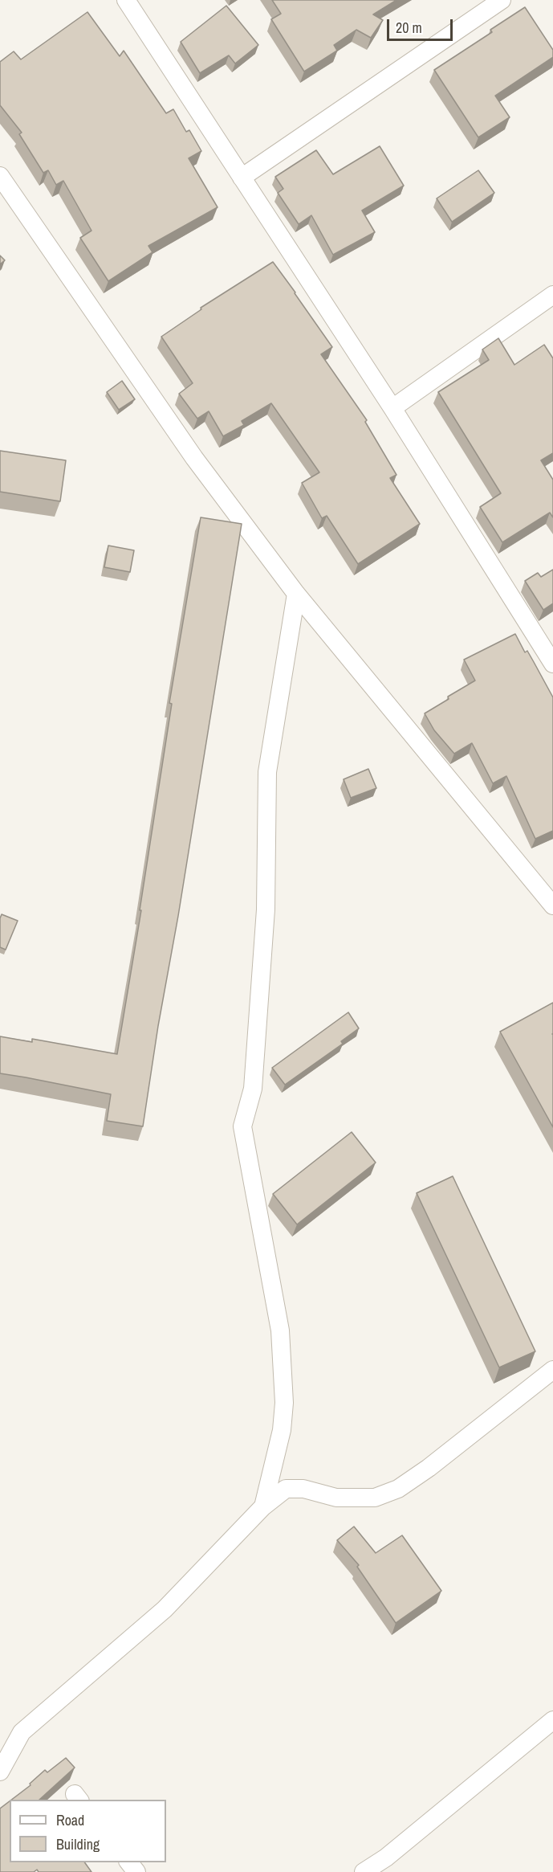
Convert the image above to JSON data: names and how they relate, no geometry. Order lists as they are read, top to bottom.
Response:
{
  "legend": ["Road", "Building"],
  "scale_bar": "20 m"
}
